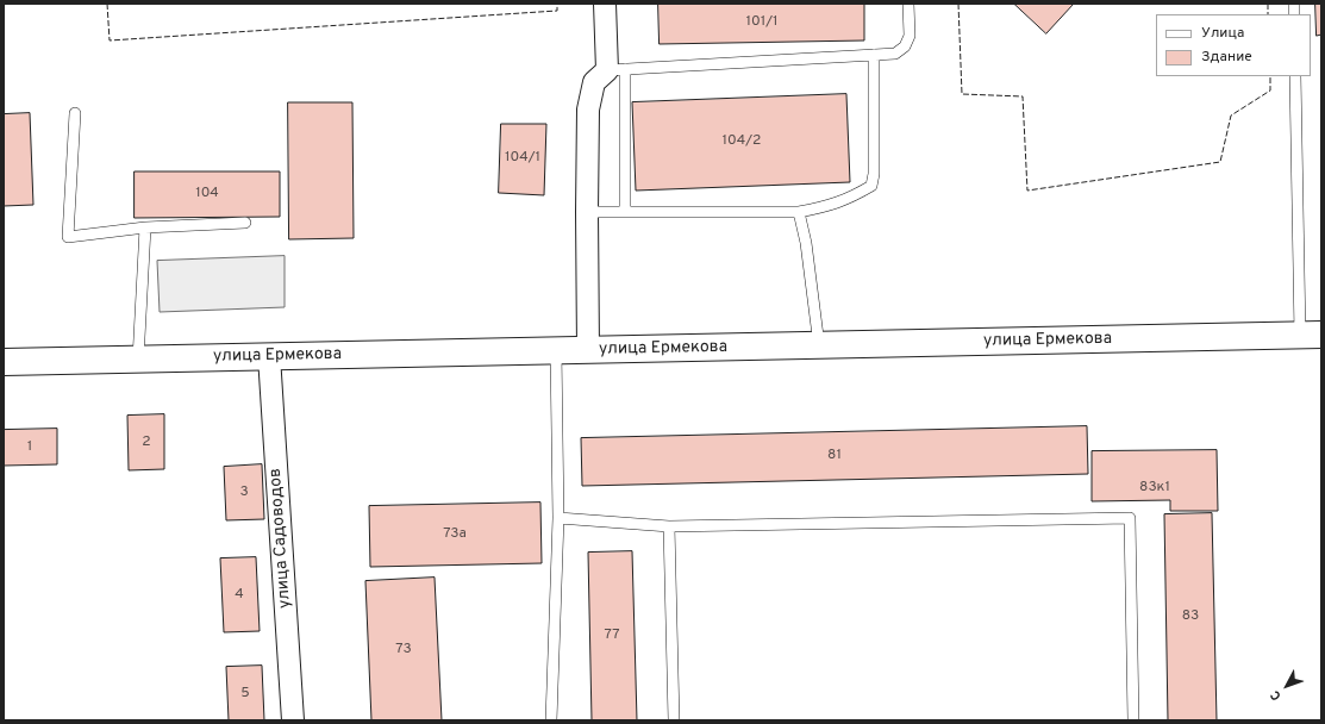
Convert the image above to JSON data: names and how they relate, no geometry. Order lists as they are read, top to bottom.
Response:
{
  "streets": {
    "main road": ["улица Ермекова"],
    "street": ["улица Садоводов"]
  },
  "crossings": [
    ["улица Ермекова", "улица Садоводов"]
  ],
  "house_numbers": [
    "101/1",
    "104/2",
    "104/1",
    "104",
    "2",
    "1",
    "81",
    "83к1",
    "3",
    "73а",
    "4",
    "83",
    "77",
    "73",
    "5"
  ],
  "legend": ["Улица", "Здание"],
  "north": "bottom left"
}
